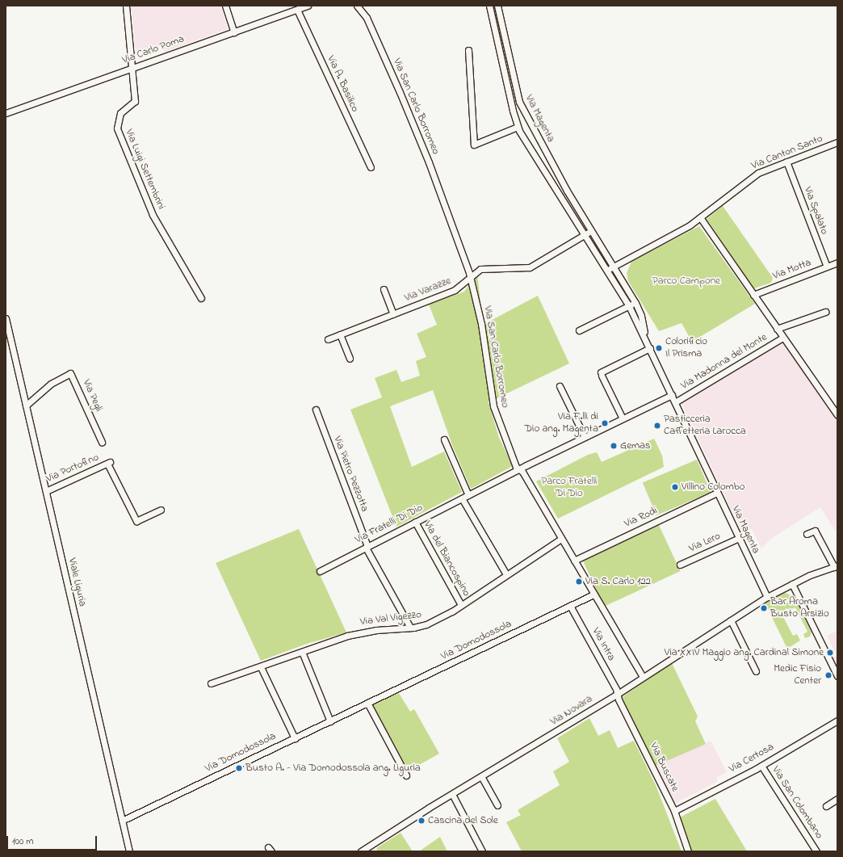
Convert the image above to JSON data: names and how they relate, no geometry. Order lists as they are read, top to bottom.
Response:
{
  "streets": {
    "street": [
      "Via Carlo Poma",
      "Via A. Basilico",
      "Via San Carlo Borromeo",
      "Via Magenta",
      "Via Canton Santo",
      "Via Luigi Settembrini",
      "Via Spalato",
      "Via Motta",
      "Via Varazze",
      "Via Madonna del Monte",
      "Via Pegli",
      "Via Portofino",
      "Via Pietro Pezzotta",
      "Via Rodi",
      "Via Fratelli Di Dio",
      "Via Lero",
      "Via del Biancospino",
      "Viale Liguria",
      "Via Val Vigezzo",
      "Via Domodossola",
      "Via Intra",
      "Via Novara",
      "Via Certosa",
      "Via Buscate",
      "Via San Colombano"
    ]
  },
  "crossings": [
    ["Via Carlo Poma", "Via A. Basilico"],
    ["Via Carlo Poma", "Via Luigi Settembrini"],
    ["Via San Carlo Borromeo", "Via Varazze"],
    ["Via San Carlo Borromeo", "Via Rodi"],
    ["Via San Carlo Borromeo", "Via Fratelli Di Dio"],
    ["Via San Carlo Borromeo", "Via Val Vigezzo"],
    ["Via San Carlo Borromeo", "Via Domodossola"],
    ["Via San Carlo Borromeo", "Via Novara"],
    ["Via Magenta", "Via Canton Santo"],
    ["Via Magenta", "Via Varazze"],
    ["Via Magenta", "Via Madonna del Monte"],
    ["Via Magenta", "Via Rodi"],
    ["Via Magenta", "Via Fratelli Di Dio"],
    ["Via Magenta", "Via Lero"],
    ["Via Magenta", "Via Novara"],
    ["Via Canton Santo", "Via Spalato"],
    ["Via Spalato", "Via Motta"],
    ["Via Pegli", "Viale Liguria"],
    ["Via Portofino", "Viale Liguria"],
    ["Via Pietro Pezzotta", "Via Fratelli Di Dio"],
    ["Via Pietro Pezzotta", "Via Val Vigezzo"],
    ["Via Fratelli Di Dio", "Via del Biancospino"],
    ["Via del Biancospino", "Via Val Vigezzo"],
    ["Viale Liguria", "Via Domodossola"],
    ["Via Domodossola", "Via Intra"],
    ["Via Intra", "Via Novara"],
    ["Via Intra", "Via Buscate"],
    ["Via Novara", "Via Buscate"],
    ["Via Certosa", "Via Buscate"],
    ["Via Certosa", "Via San Colombano"]
  ],
  "parks": ["Parco Campone", "Parco Fratelli Di Dio"],
  "places": [
    "Colorificio Il Prisma",
    "Via F.lli di Dio ang. Magenta",
    "Pasticceria Caffetteria Larocca",
    "Gemas",
    "Villino Colombo",
    "Via S. Carlo 122",
    "Bar Aroma Busto Arsizio",
    "Via XXIV Maggio ang. Cardinal Simone",
    "Medic Fisio Center",
    "Busto A. - Via Domodossola ang. Liguria",
    "Cascina del Sole"
  ],
  "scale_bar": "100 m"
}
